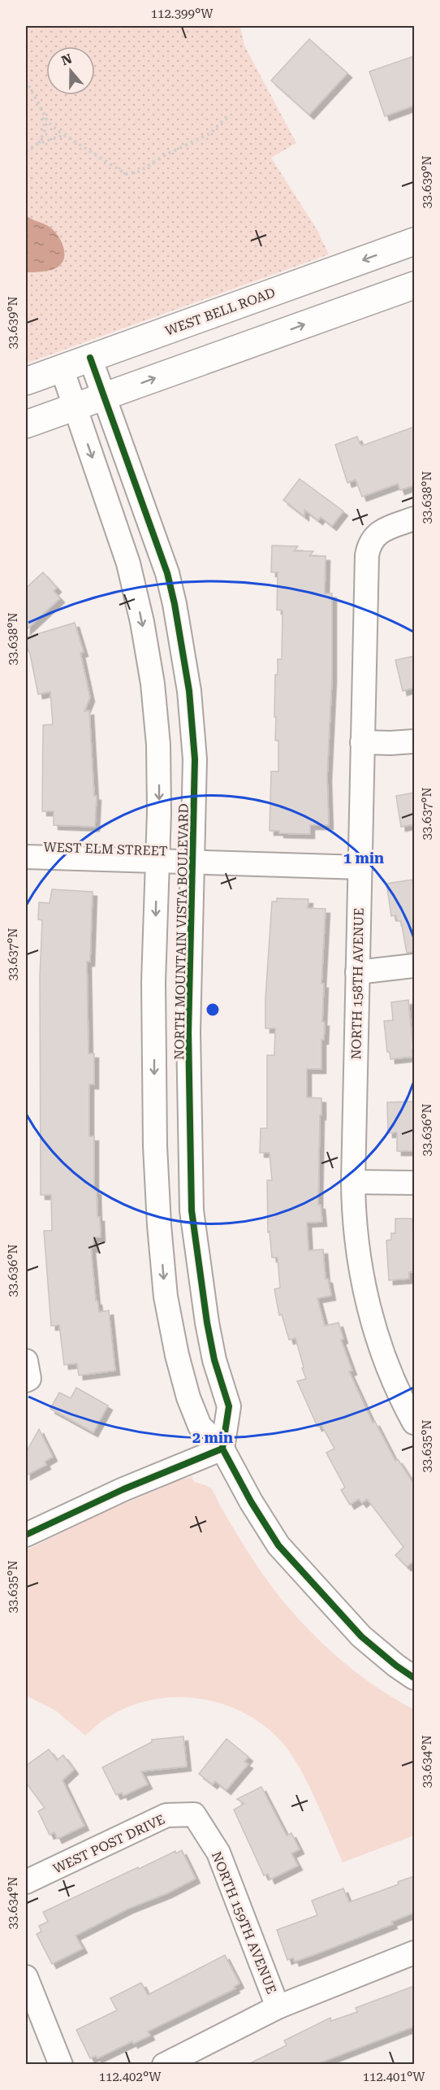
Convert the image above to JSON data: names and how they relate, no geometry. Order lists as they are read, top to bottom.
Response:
{
  "streets": {
    "main road": ["WEST BELL ROAD"],
    "street": [
      "WEST ELM STREET",
      "NORTH MOUNTAIN VISTA BOULEVARD",
      "NORTH 158TH AVENUE",
      "WEST POST DRIVE",
      "NORTH 159TH AVENUE"
    ]
  },
  "crossings": [
    ["WEST BELL ROAD", "NORTH MOUNTAIN VISTA BOULEVARD"],
    ["WEST ELM STREET", "NORTH MOUNTAIN VISTA BOULEVARD"],
    ["WEST ELM STREET", "NORTH 158TH AVENUE"],
    ["WEST POST DRIVE", "NORTH 159TH AVENUE"]
  ],
  "north": "top",
  "coordinates": [
    "112.399°W",
    "33.639°N",
    "33.638°N",
    "33.637°N",
    "33.636°N",
    "33.635°N",
    "33.634°N",
    "112.402°W",
    "112.401°W"
  ],
  "rings": ["1 min", "2 min"]
}
